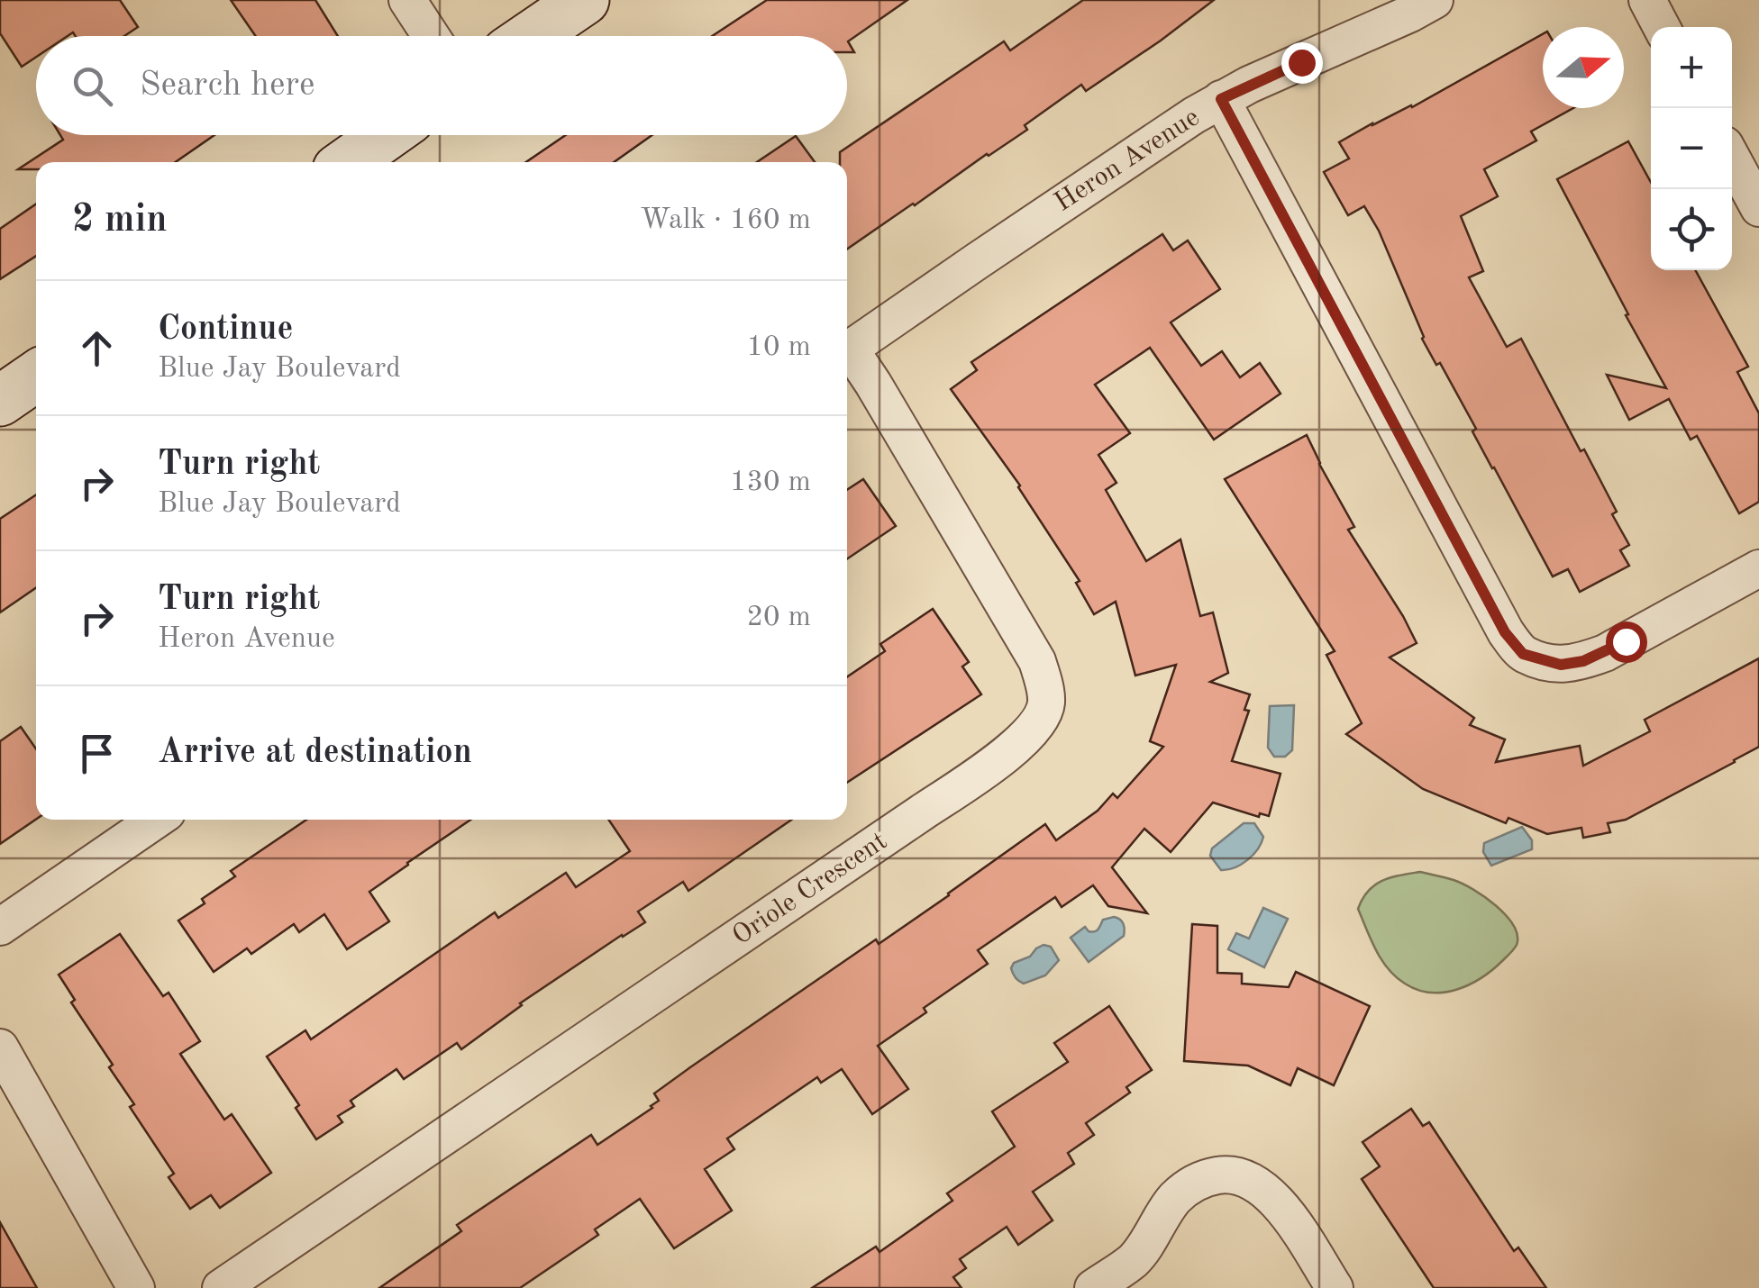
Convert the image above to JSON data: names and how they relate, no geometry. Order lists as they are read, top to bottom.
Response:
{
  "streets": {
    "street": ["Heron Avenue", "Oriole Crescent"]
  },
  "north": "right",
  "page": {
    "map_buttons": ["+", "−"],
    "search": "Search here",
    "heading": ["2 min", "Walk · 160 m"],
    "list": [
      ["Continue", "Blue Jay Boulevard", "10 m"],
      ["Turn right", "Blue Jay Boulevard", "130 m"],
      ["Turn right", "Heron Avenue", "20 m"],
      "Arrive at destination"
    ]
  }
}
